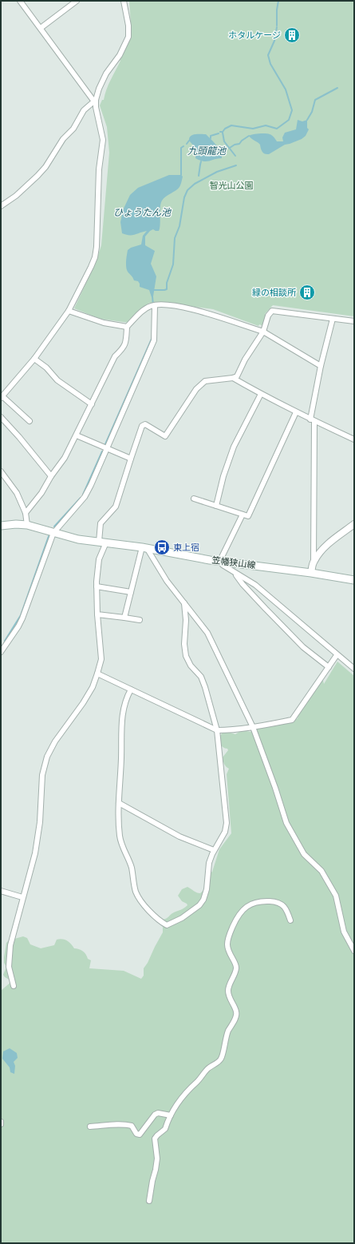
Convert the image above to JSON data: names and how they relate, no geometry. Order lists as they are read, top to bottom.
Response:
{
  "streets": {
    "main road": ["笠幡狭山線"]
  },
  "water": ["九頭龍池", "ひょうたん池"],
  "parks": ["智光山公園"],
  "places": {
    "building": ["ホタルケージ", "緑の相談所"],
    "bus stop": ["東上宿"]
  }
}
